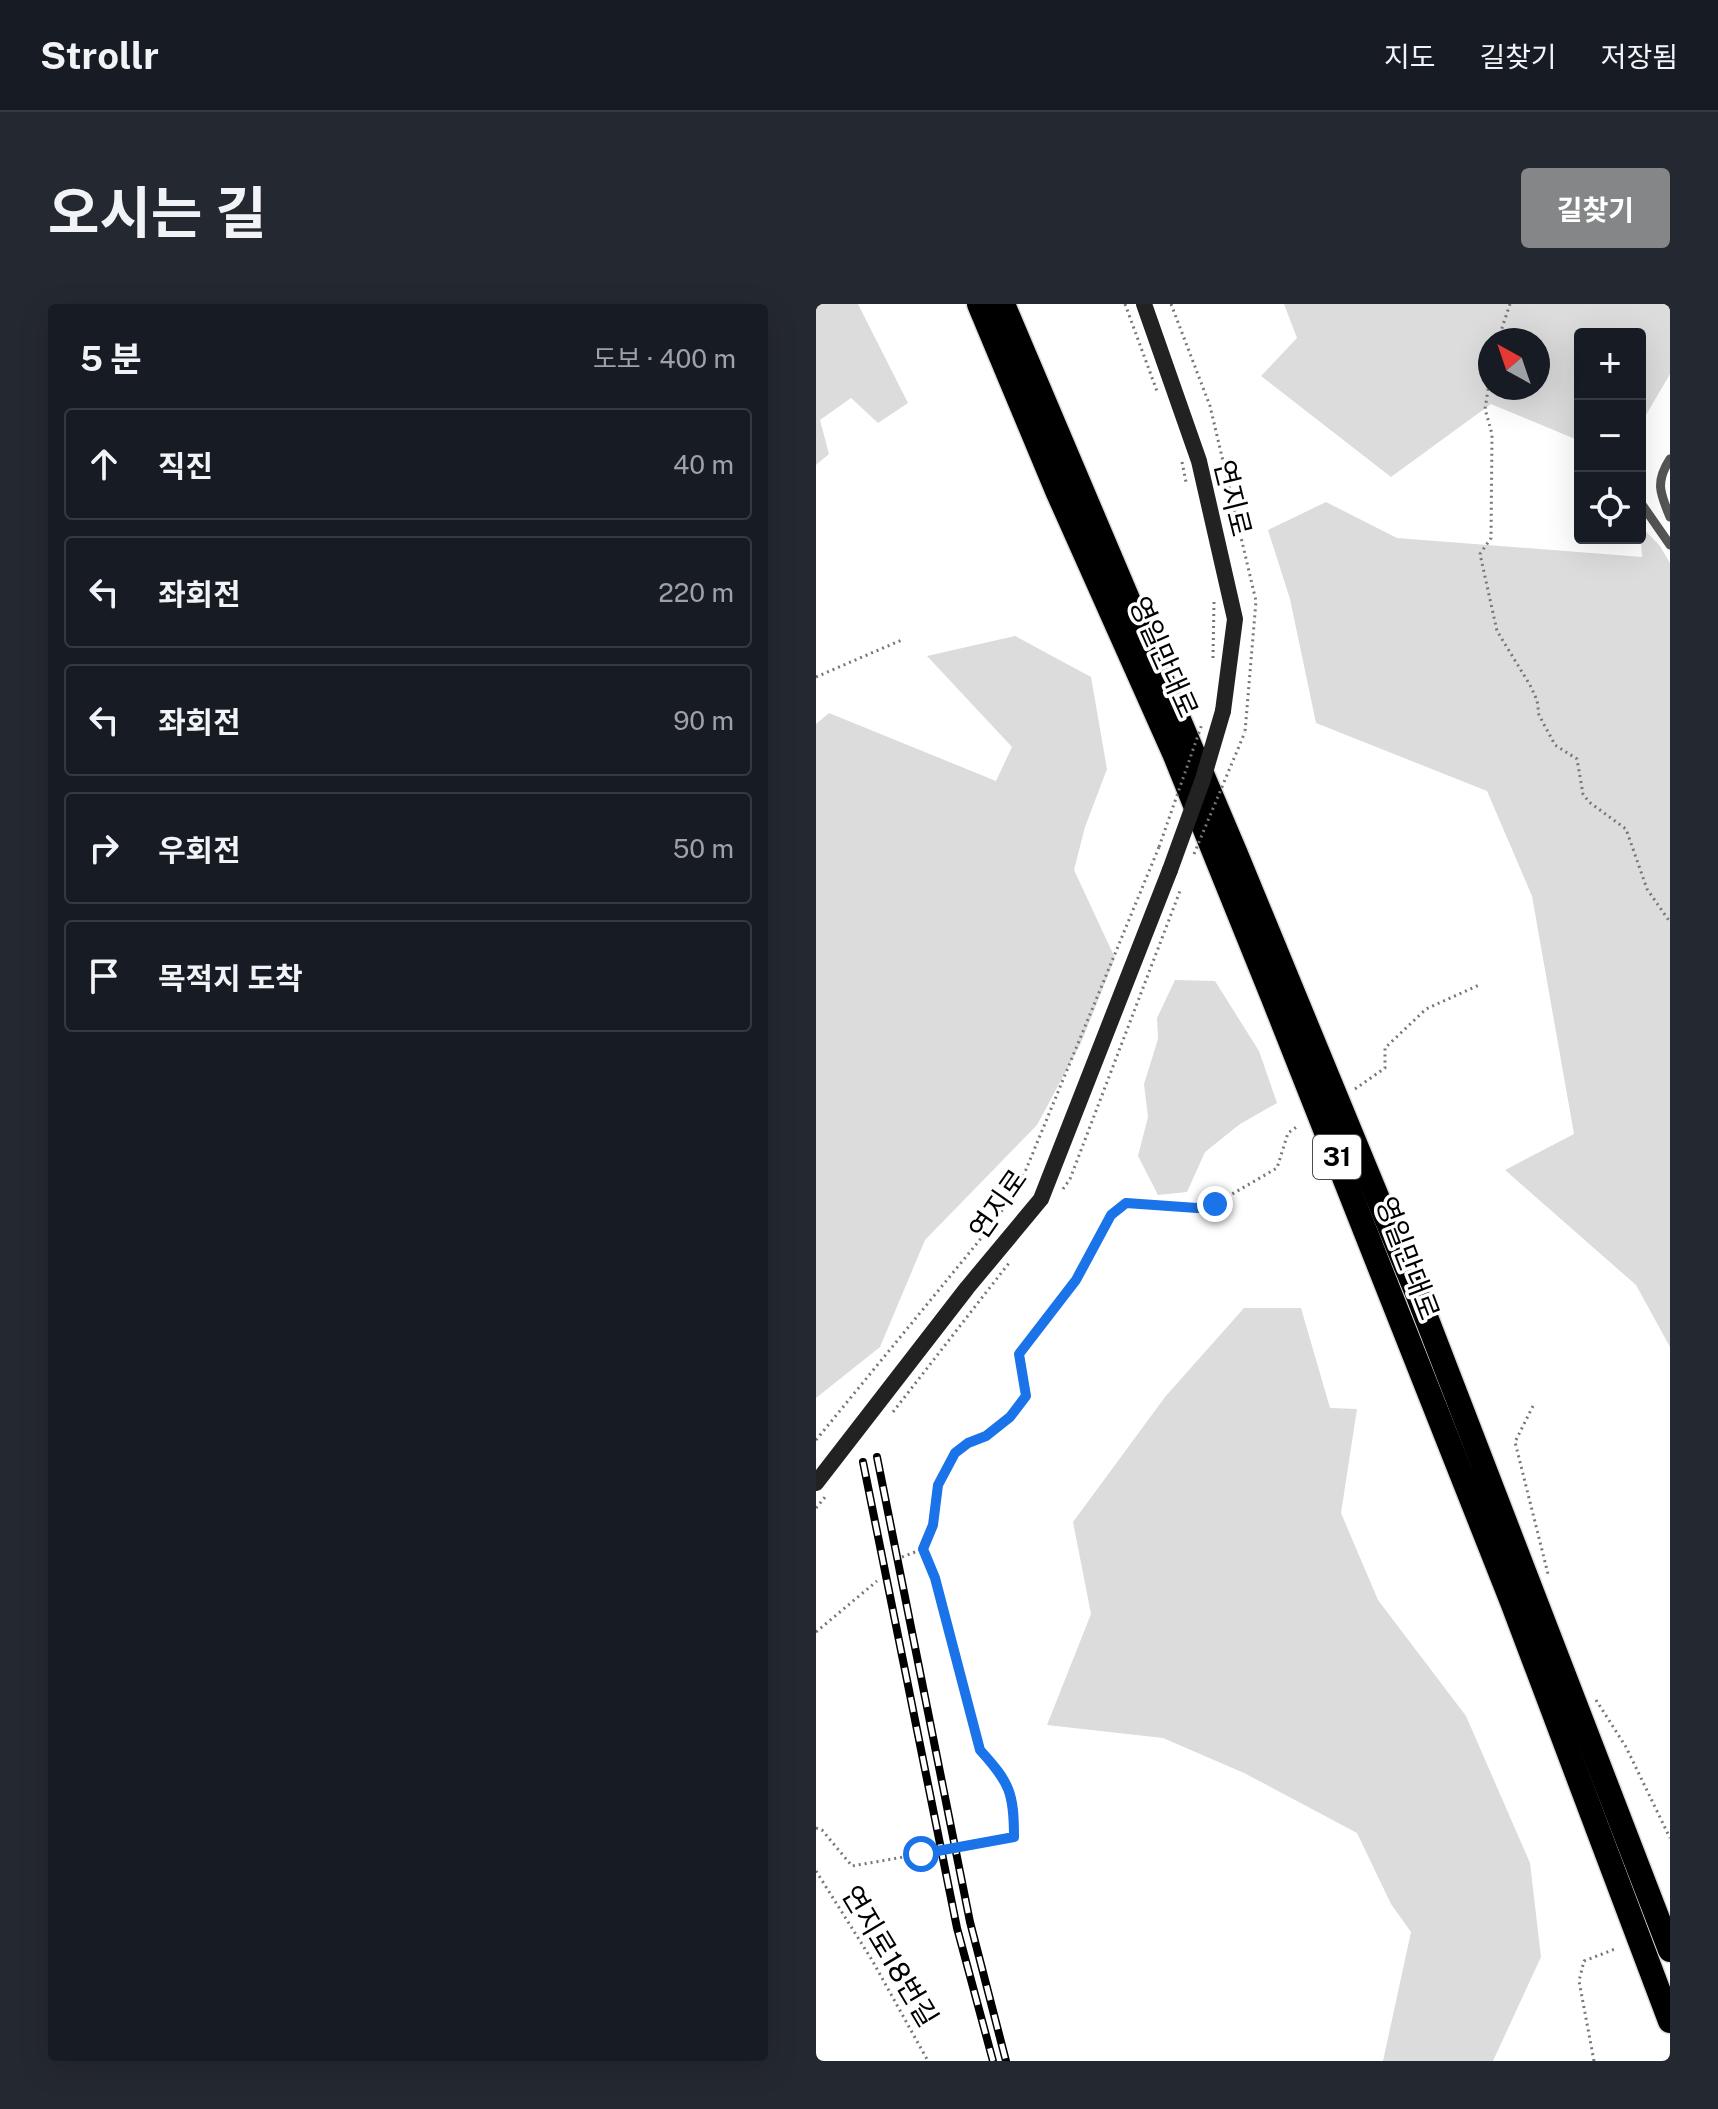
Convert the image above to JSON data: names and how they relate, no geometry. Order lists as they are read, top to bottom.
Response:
{
  "streets": {
    "highway": ["영일만대로", "31"],
    "main road": ["연지로"],
    "path": ["연지로18번길"]
  },
  "north": "top left",
  "page": {
    "header": "Strollr",
    "nav": ["지도", "길찾기", "저장됨"],
    "title": "오시는 길",
    "buttons": "길찾기",
    "heading": ["5 분", "도보 · 400 m"],
    "map_buttons": ["+", "−"],
    "list": [
      ["직진", "40 m"],
      ["좌회전", "220 m"],
      ["좌회전", "90 m"],
      ["우회전", "50 m"],
      "목적지 도착"
    ]
  }
}
